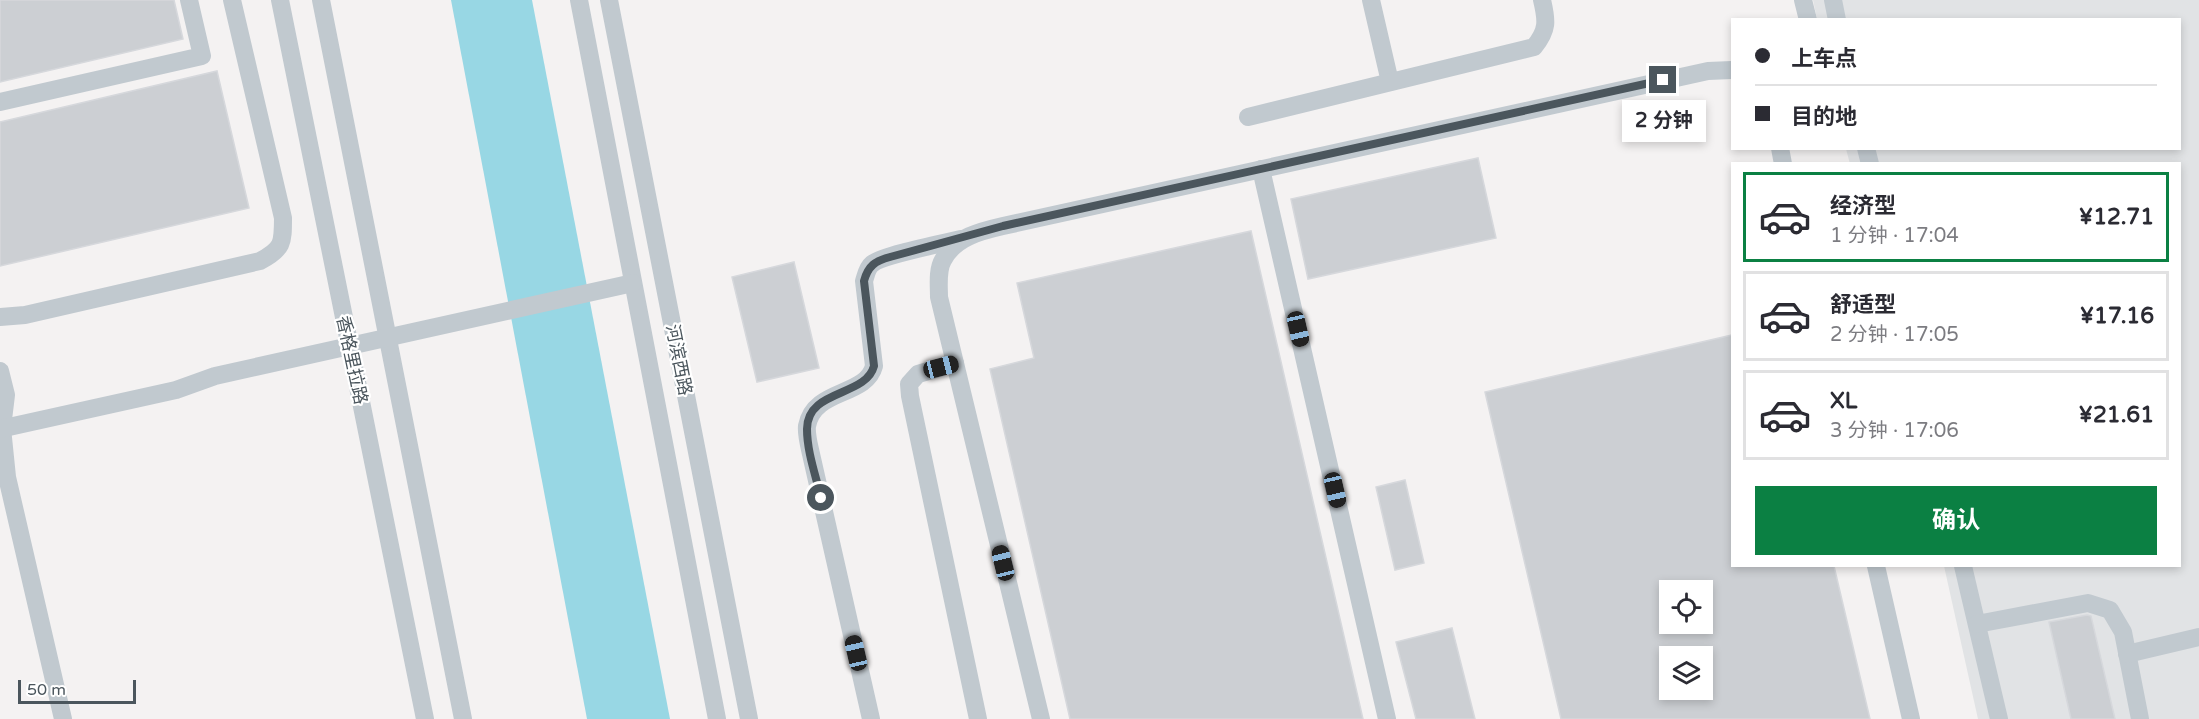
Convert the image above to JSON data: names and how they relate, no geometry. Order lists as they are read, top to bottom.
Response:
{
  "streets": {
    "street": ["香格里拉路", "河滨西路"]
  },
  "scale_bar": "50 m",
  "page": {
    "banner": ["上车点", "目的地"],
    "bubble": "2 分钟",
    "list": [
      {
        "name": "经济型",
        "note": "1 分钟 · 17:04",
        "value": "¥12.71"
      },
      {
        "name": "舒适型",
        "note": "2 分钟 · 17:05",
        "value": "¥17.16"
      },
      {
        "name": "XL",
        "note": "3 分钟 · 17:06",
        "value": "¥21.61"
      }
    ],
    "buttons": "确认",
    "scale": "50 m"
  }
}
